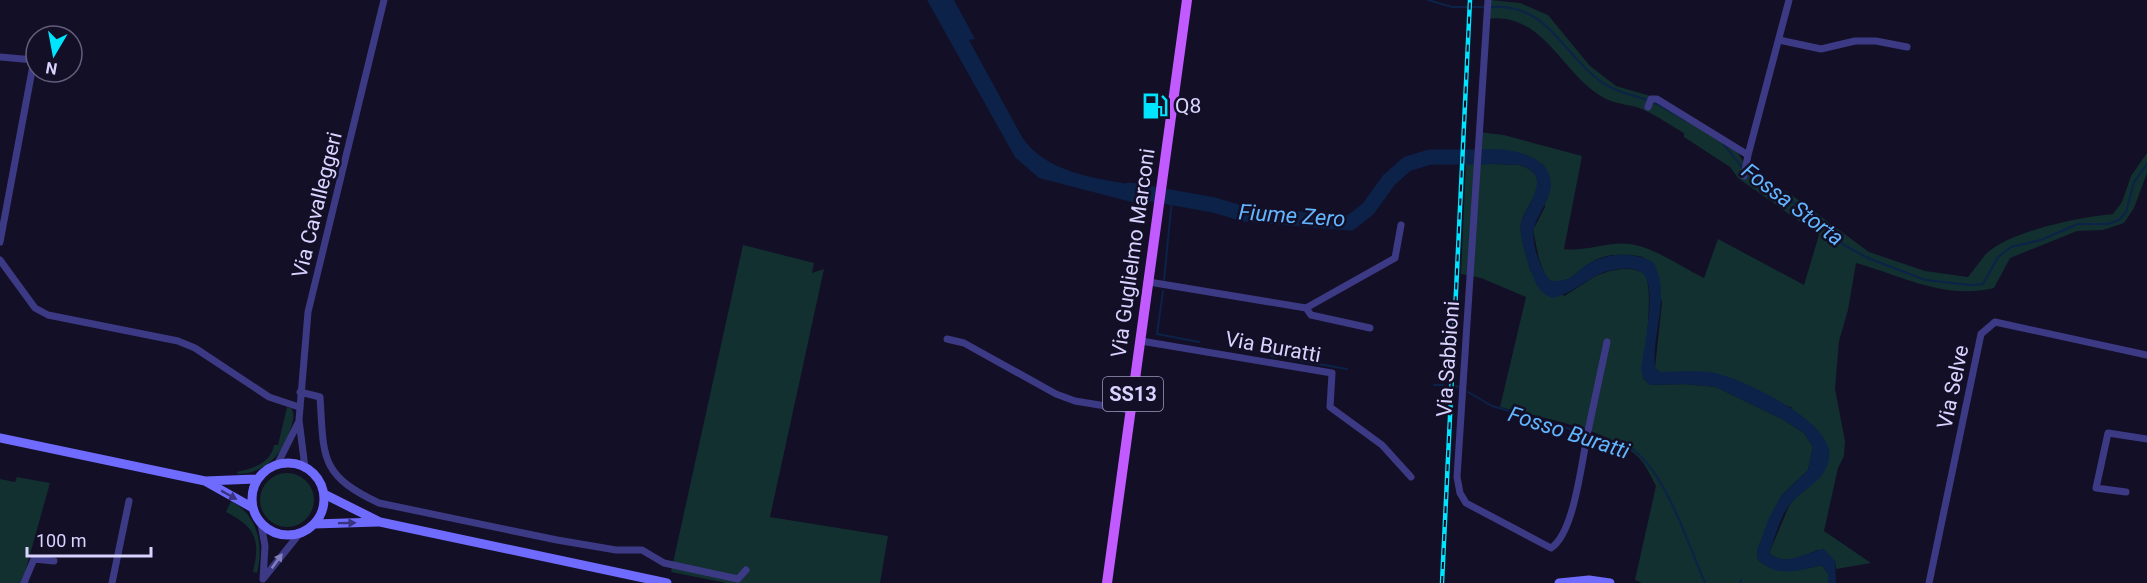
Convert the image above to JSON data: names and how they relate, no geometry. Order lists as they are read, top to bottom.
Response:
{
  "streets": {
    "main road": ["Via Guglielmo Marconi", "SS13"],
    "street": [
      "Via Cavalleggeri",
      "Via Buratti",
      "Via Sabbioni",
      "Via Selve"
    ]
  },
  "crossings": [
    ["Via Guglielmo Marconi", "Via Buratti"]
  ],
  "water": ["Fossa Storta", "Fiume Zero", "Fosso Buratti"],
  "places": {
    "fuel station": ["Q8"]
  },
  "scale_bar": "100 m",
  "north": "bottom"
}
